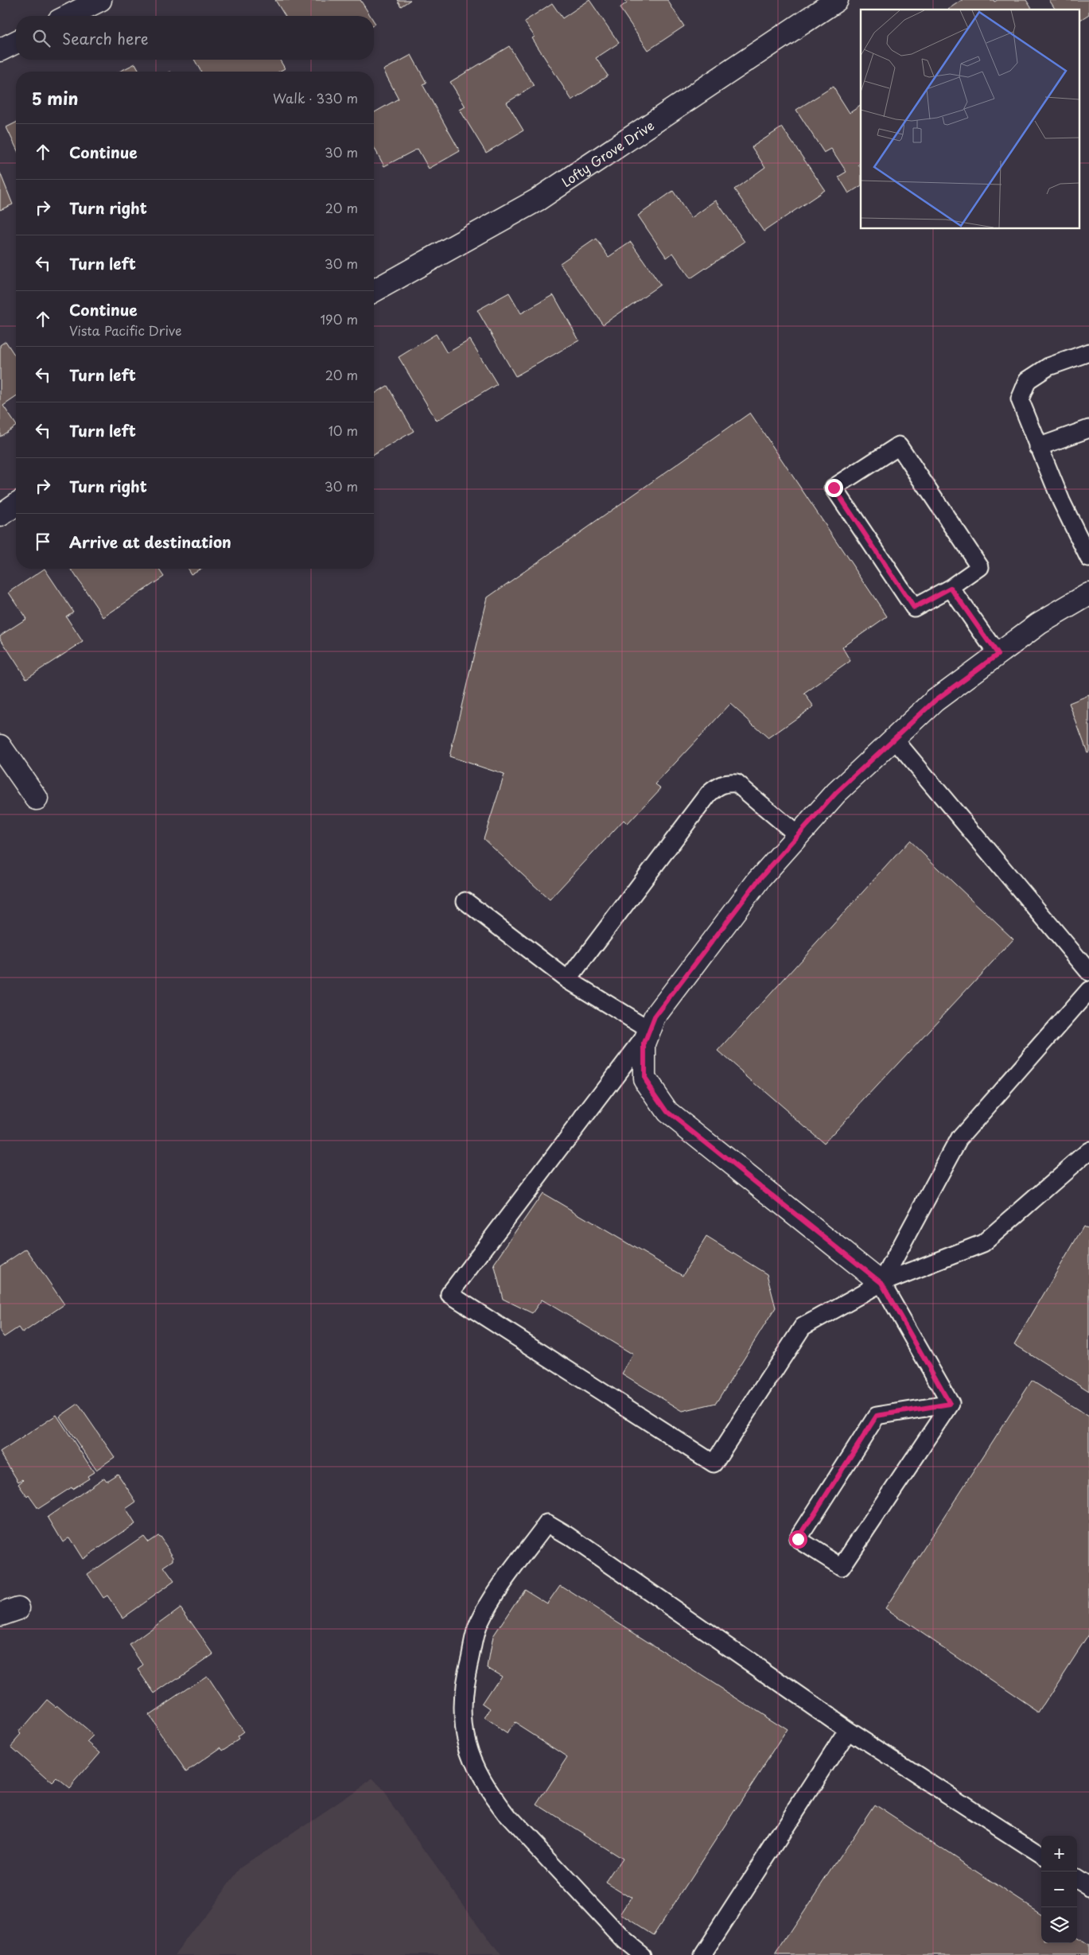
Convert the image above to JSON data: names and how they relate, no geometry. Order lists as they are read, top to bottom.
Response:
{
  "streets": {
    "street": ["Lofty Grove Drive"]
  },
  "page": {
    "search": "Search here",
    "heading": ["5 min", "Walk · 330 m"],
    "list": [
      ["Continue", "30 m"],
      ["Turn right", "20 m"],
      ["Turn left", "30 m"],
      ["Continue", "Vista Pacific Drive", "190 m"],
      ["Turn left", "20 m"],
      ["Turn left", "10 m"],
      ["Turn right", "30 m"],
      "Arrive at destination"
    ],
    "map_buttons": ["+", "−"]
  }
}
